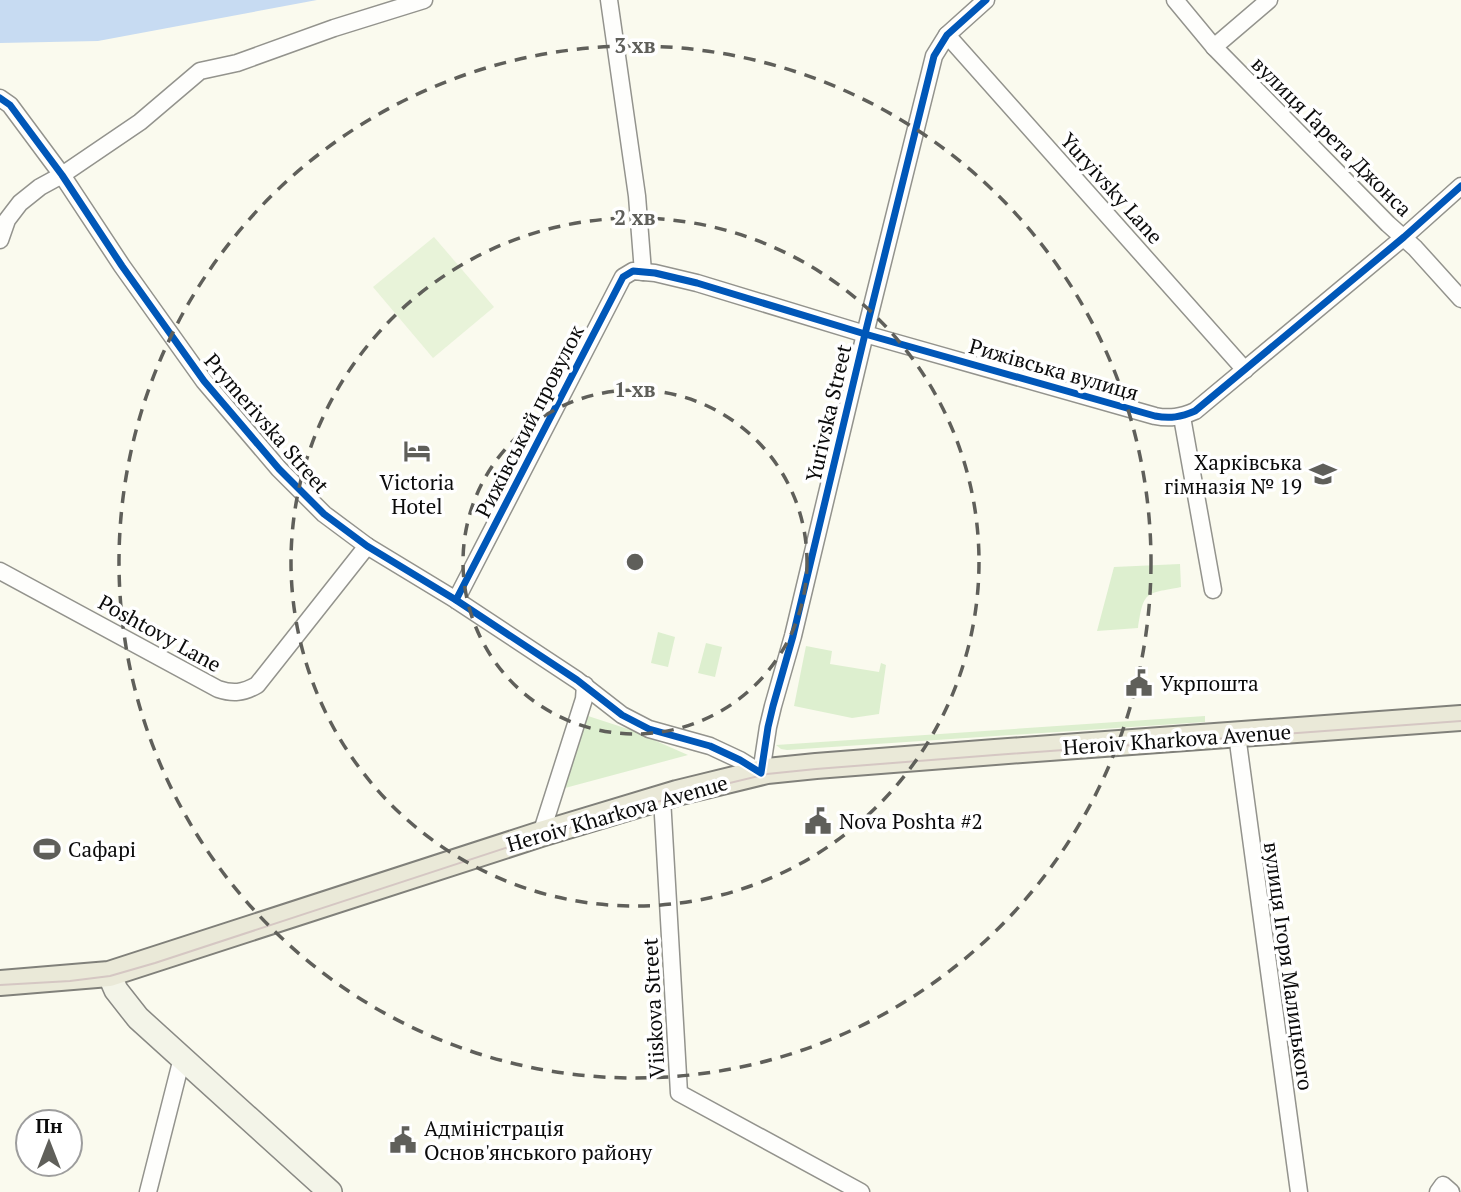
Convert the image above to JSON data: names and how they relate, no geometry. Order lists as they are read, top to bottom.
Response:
{
  "streets": {
    "main road": ["Heroiv Kharkova Avenue"],
    "street": [
      "вулиця Ґарета Джонса",
      "Yuryivsky Lane",
      "Рижівська вулиця",
      "Yurivska Street",
      "Рижівський провулок",
      "Prymerivska Street",
      "Poshtovy Lane",
      "вулиця Ігоря Малицького",
      "Viiskova Street"
    ]
  },
  "crossings": [
    ["Yuryivsky Lane", "Yurivska Street"],
    ["Рижівська вулиця", "Yurivska Street"],
    ["Рижівська вулиця", "Рижівський провулок"],
    ["Yurivska Street", "Prymerivska Street"],
    ["Yurivska Street", "Heroiv Kharkova Avenue"],
    ["Рижівський провулок", "Prymerivska Street"],
    ["Prymerivska Street", "Poshtovy Lane"],
    ["Prymerivska Street", "Heroiv Kharkova Avenue"],
    ["Heroiv Kharkova Avenue", "вулиця Ігоря Малицького"],
    ["Heroiv Kharkova Avenue", "Viiskova Street"]
  ],
  "places": {
    "hotel": ["Victoria Hotel"],
    "school or university": ["Харківська гімназія № 19"],
    "public building": ["Укрпошта", "Nova Poshta #2", "Адміністрація Основ'янського району"],
    "sports": ["Сафарі"]
  },
  "north": "top",
  "rings": ["3 хв", "2 хв", "1 хв"]
}
